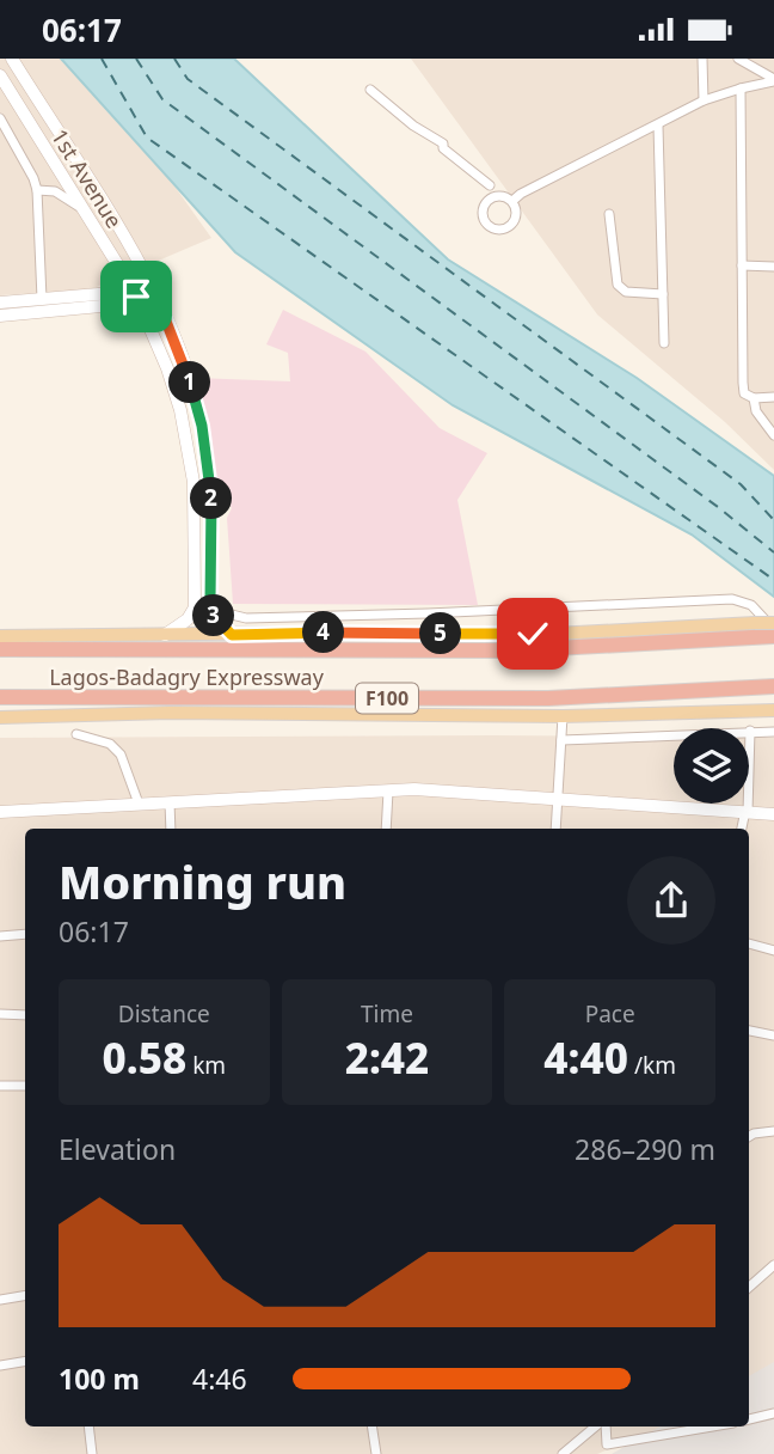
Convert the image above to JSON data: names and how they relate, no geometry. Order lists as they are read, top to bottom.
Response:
{
  "streets": {
    "highway": ["Lagos-Badagry Expressway", "F100"],
    "main road": ["1st Avenue"]
  },
  "crossings": [
    ["1st Avenue", "Lagos-Badagry Expressway"]
  ],
  "page": {
    "status": "06:17",
    "pins": [
      "1",
      "2",
      "3",
      "4",
      "5"
    ],
    "heading": ["Morning run", "06:17"],
    "stats": [
      ["Distance", "0.58 km"],
      ["Time", "2:42"],
      ["Pace", "4:40 /km"]
    ],
    "chart": ["Elevation", "286–290 m"],
    "list": [
      {
        "name": "100 m",
        "note": "4:46"
      }
    ]
  }
}
